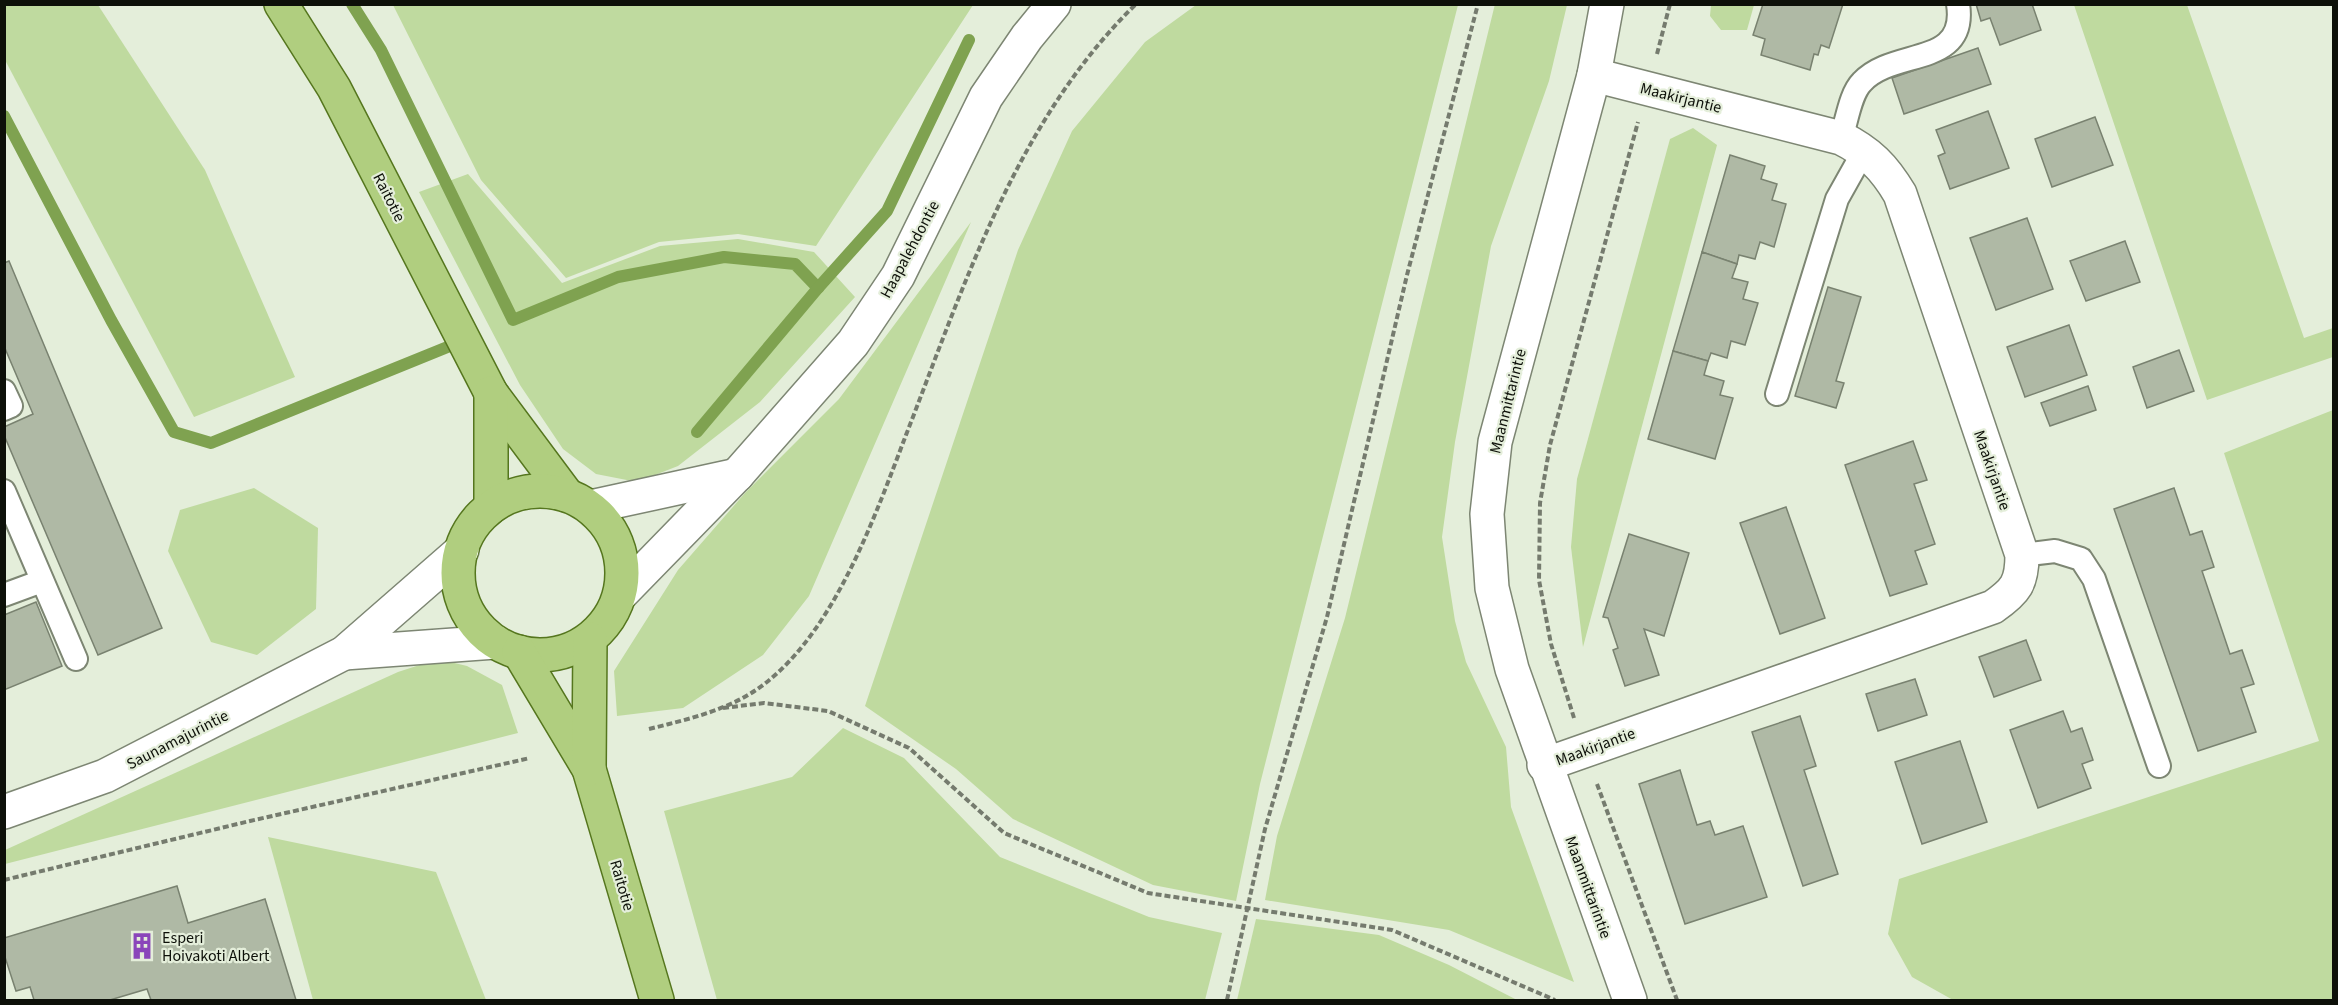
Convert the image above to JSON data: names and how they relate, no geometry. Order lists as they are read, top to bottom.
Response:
{
  "streets": {
    "main road": ["Raitotie"],
    "street": [
      "Maakirjantie",
      "Haapalehdontie",
      "Maanmittarintie",
      "Saunamajurintie"
    ]
  },
  "crossings": [
    ["Maakirjantie", "Maanmittarintie"],
    ["Raitotie", "Haapalehdontie"],
    ["Raitotie", "Saunamajurintie"],
    ["Haapalehdontie", "Saunamajurintie"]
  ],
  "places": {
    "building": ["Esperi Hoivakoti Albert"]
  }
}
